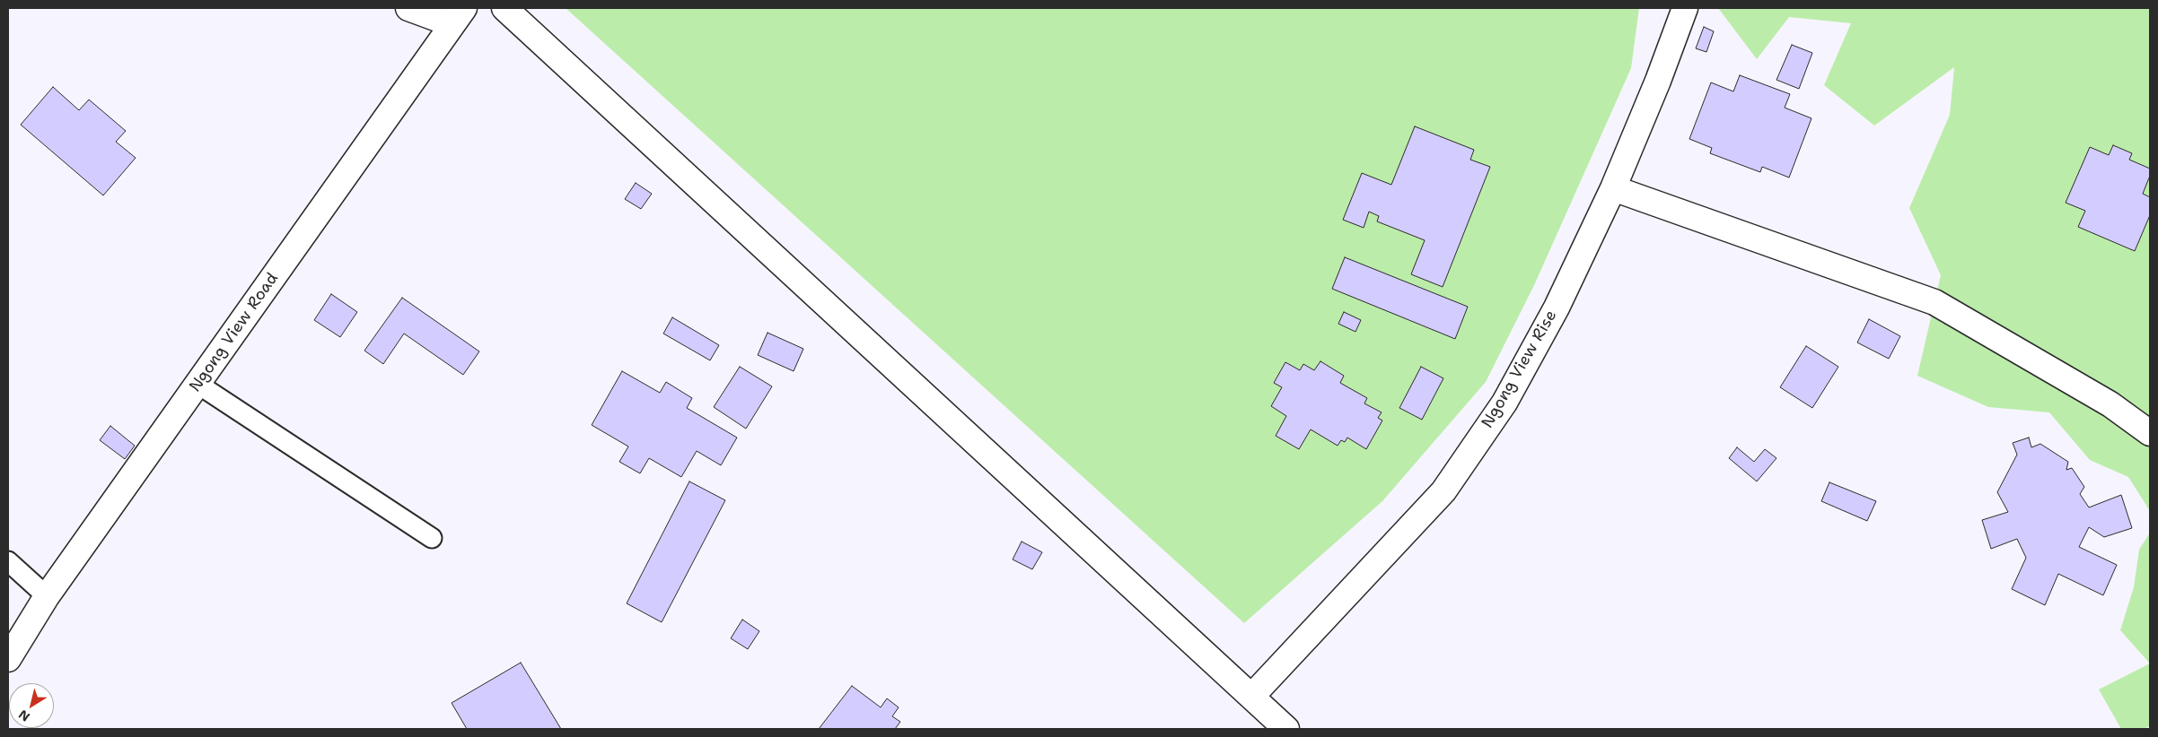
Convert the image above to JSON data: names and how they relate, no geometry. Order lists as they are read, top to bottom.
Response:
{
  "streets": {
    "street": ["Ngong View Road", "Ngong View Rise"]
  },
  "north": "bottom left"
}
